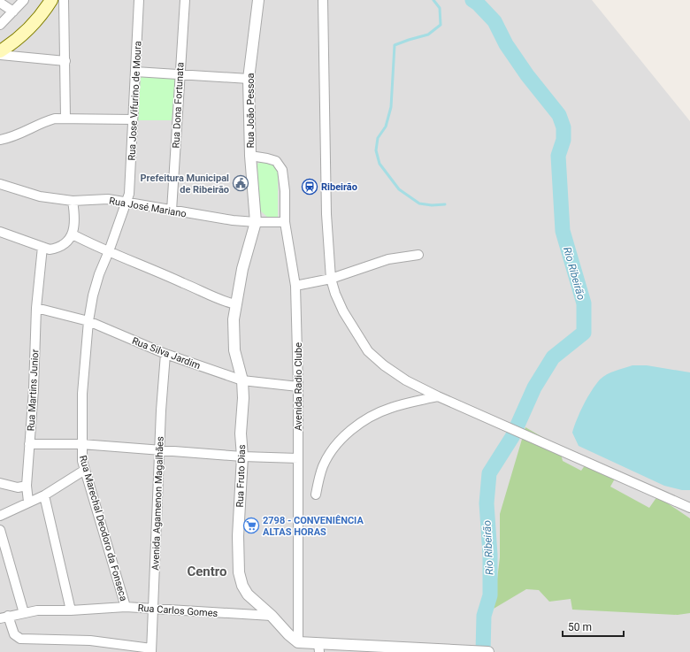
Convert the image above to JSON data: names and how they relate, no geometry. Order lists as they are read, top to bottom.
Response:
{
  "streets": {
    "street": [
      "Rua Jose Vifurino de Moura",
      "Rua Dona Fortunata",
      "Rua João Pessoa",
      "Rua José Mariano",
      "Rua Silva Jardim",
      "Avenida Radio Clube",
      "Rua Martins Junior",
      "Rua Fruto Dias",
      "Avenida Agamenon Magalhães",
      "Rua Marechal Deodoro da Fonseca",
      "Rua Carlos Gomes"
    ]
  },
  "crossings": [
    ["Rua Jose Vifurino de Moura", "Rua José Mariano"],
    ["Rua Jose Vifurino de Moura", "Rua Marechal Deodoro da Fonseca"],
    ["Rua Dona Fortunata", "Rua José Mariano"],
    ["Rua João Pessoa", "Rua José Mariano"],
    ["Rua João Pessoa", "Avenida Radio Clube"],
    ["Rua João Pessoa", "Rua Fruto Dias"],
    ["Rua José Mariano", "Avenida Radio Clube"],
    ["Rua José Mariano", "Rua Marechal Deodoro da Fonseca"],
    ["Rua Silva Jardim", "Avenida Radio Clube"],
    ["Rua Silva Jardim", "Rua Martins Junior"],
    ["Rua Silva Jardim", "Rua Fruto Dias"],
    ["Rua Silva Jardim", "Avenida Agamenon Magalhães"],
    ["Rua Silva Jardim", "Rua Marechal Deodoro da Fonseca"],
    ["Avenida Radio Clube", "Rua Fruto Dias"],
    ["Rua Fruto Dias", "Rua Carlos Gomes"],
    ["Avenida Agamenon Magalhães", "Rua Carlos Gomes"],
    ["Rua Marechal Deodoro da Fonseca", "Rua Carlos Gomes"]
  ],
  "districts": ["Centro"],
  "water": ["Rio Ribeirão"],
  "places": {
    "public building": ["Prefeitura Municipal de Ribeirão"],
    "station": ["Ribeirão"],
    "supermarket": ["2798 - CONVENIÊNCIA ALTAS HORAS"]
  },
  "scale_bar": "50 m"
}
